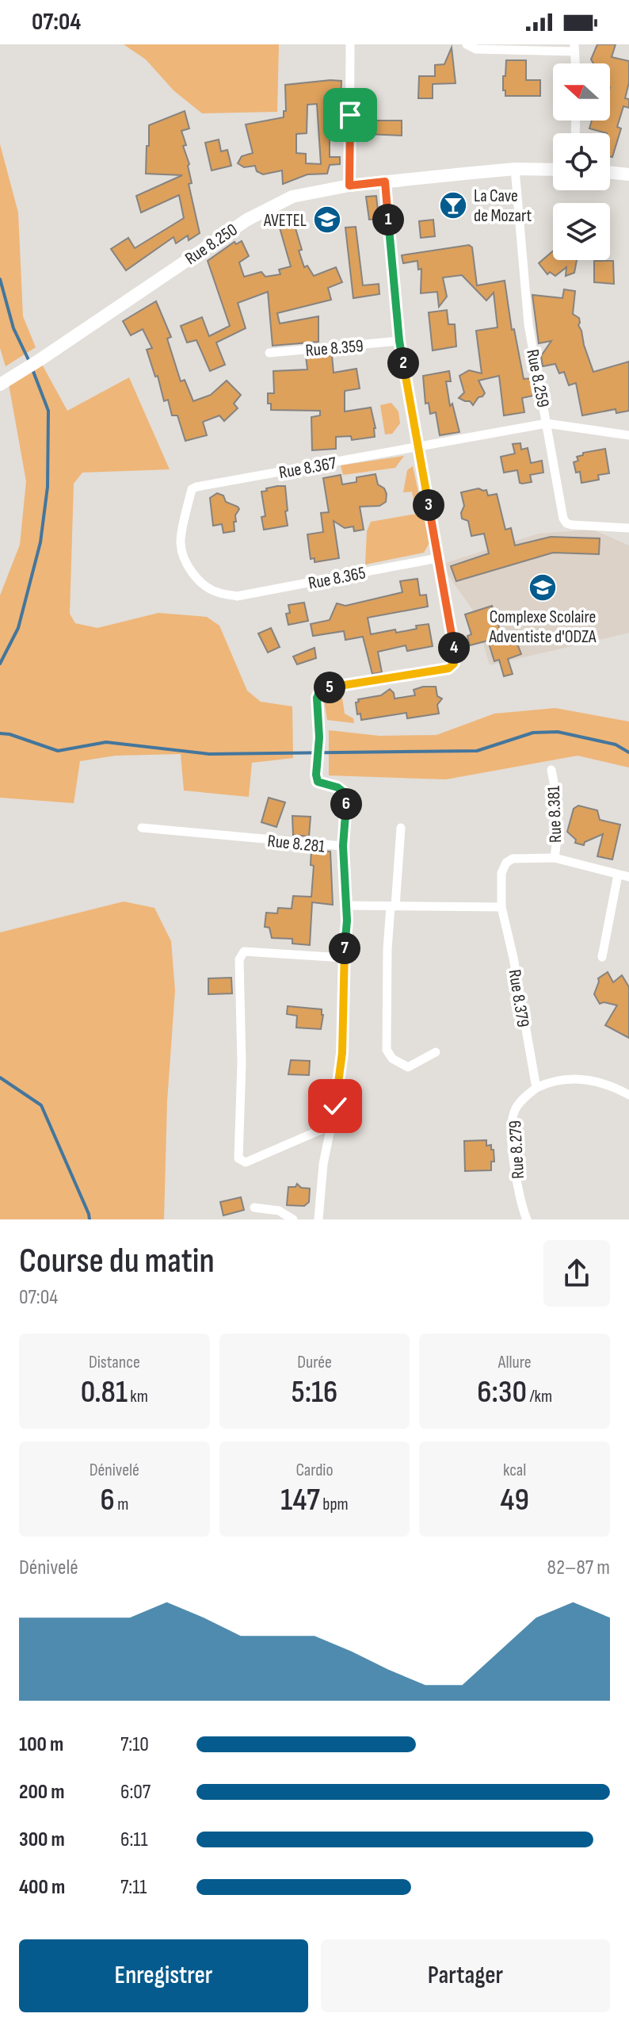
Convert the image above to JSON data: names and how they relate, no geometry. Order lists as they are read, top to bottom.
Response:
{
  "streets": {
    "street": [
      "Rue 8.250",
      "Rue 8.359",
      "Rue 8.259",
      "Rue 8.367",
      "Rue 8.365",
      "Rue 8.381",
      "Rue 8.281",
      "Rue 8.379",
      "Rue 8.279"
    ]
  },
  "crossings": [
    ["Rue 8.250", "Rue 8.259"],
    ["Rue 8.259", "Rue 8.367"],
    ["Rue 8.367", "Rue 8.365"],
    ["Rue 8.381", "Rue 8.379"],
    ["Rue 8.379", "Rue 8.279"]
  ],
  "places": {
    "bar": ["La Cave de Mozart"],
    "school or university": ["AVETEL", "Complexe Scolaire Adventiste d'ODZA"]
  },
  "north": "left",
  "page": {
    "status": "07:04",
    "pins": [
      "1",
      "2",
      "3",
      "4",
      "5",
      "6",
      "7"
    ],
    "heading": ["Course du matin", "07:04"],
    "stats": [
      ["Distance", "0.81 km"],
      ["Durée", "5:16"],
      ["Allure", "6:30 /km"],
      ["Dénivelé", "6 m"],
      ["Cardio", "147 bpm"],
      ["kcal", "49"]
    ],
    "chart": ["Dénivelé", "82–87 m"],
    "list": [
      {
        "name": "100 m",
        "note": "7:10"
      },
      {
        "name": "200 m",
        "note": "6:07"
      },
      {
        "name": "300 m",
        "note": "6:11"
      },
      {
        "name": "400 m",
        "note": "7:11"
      }
    ],
    "buttons": ["Enregistrer", "Partager"]
  }
}
